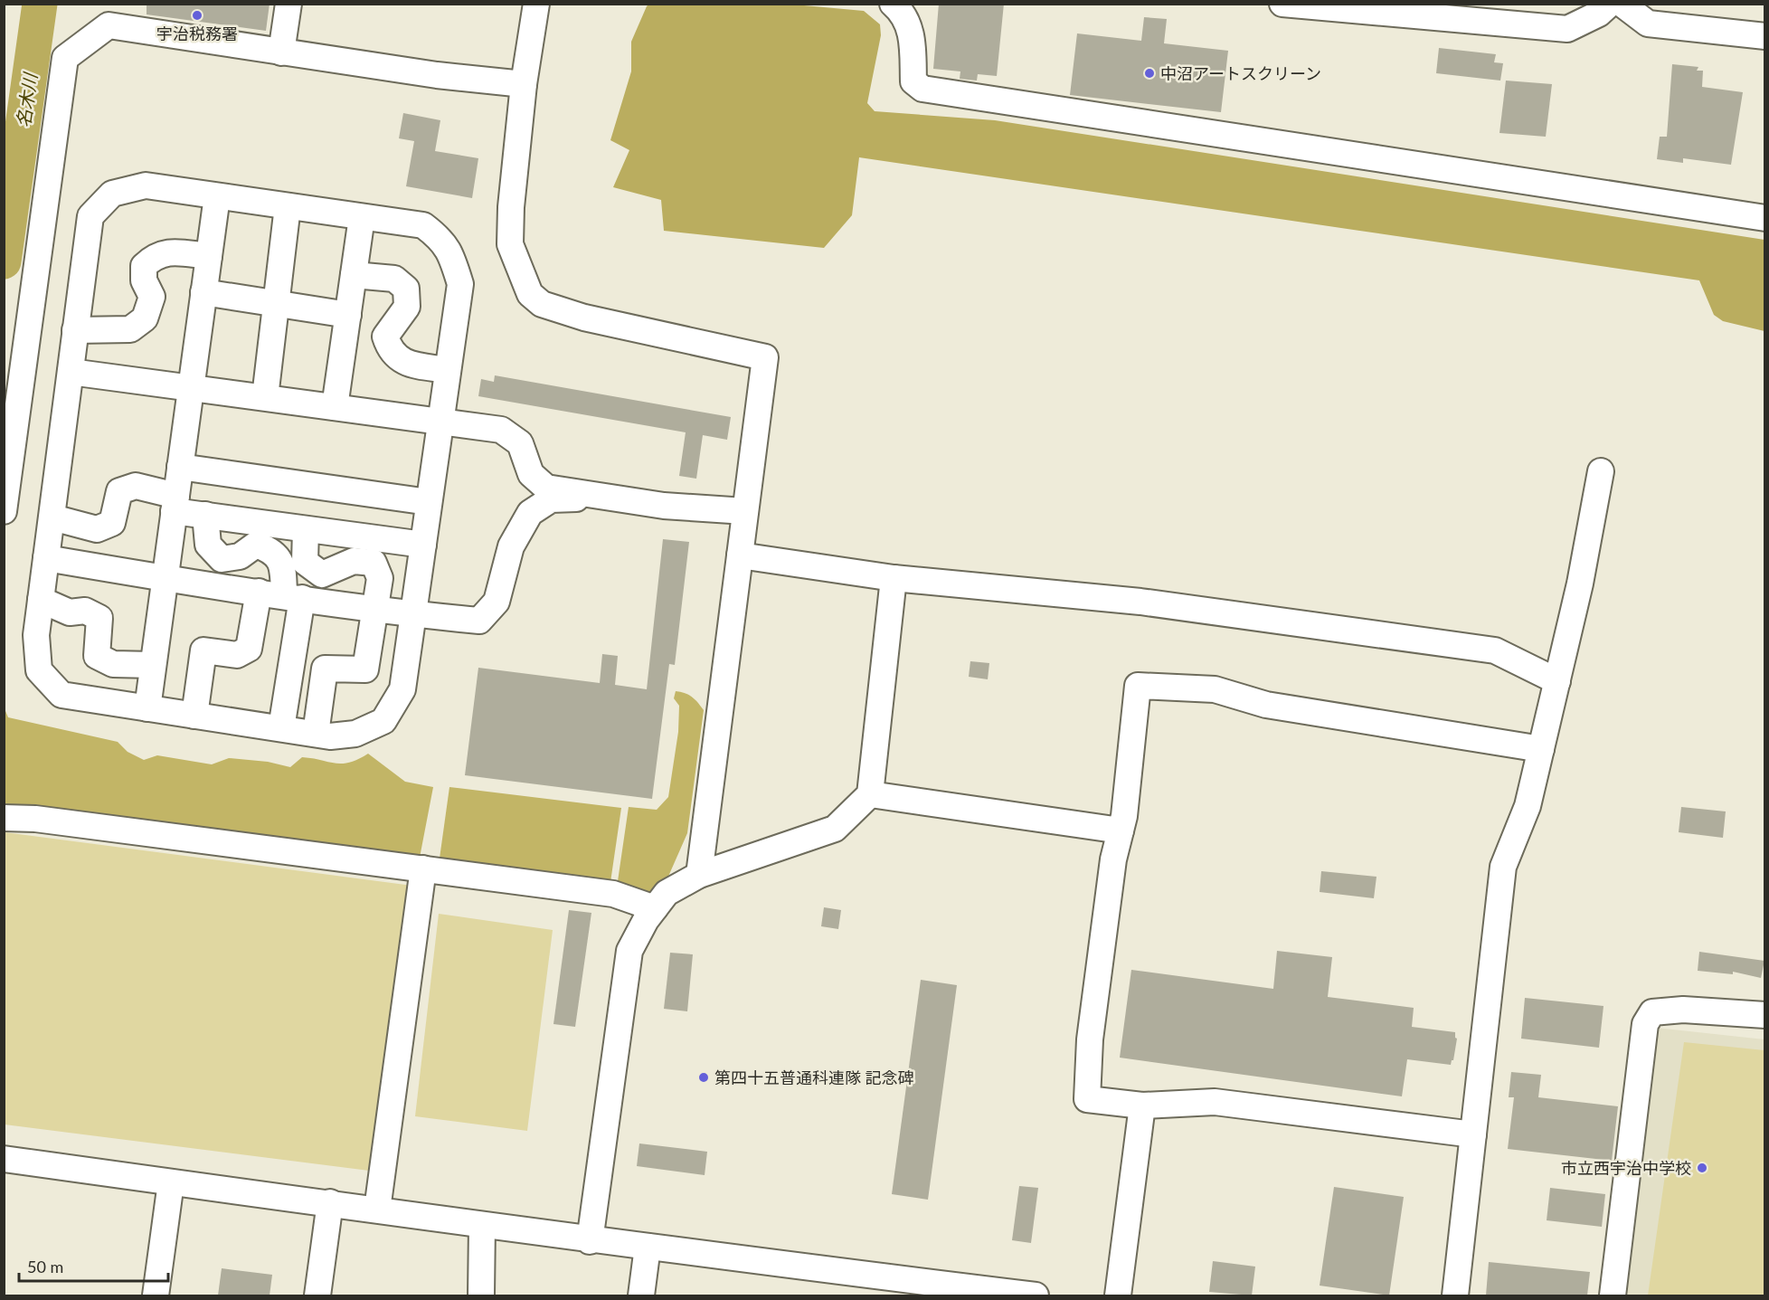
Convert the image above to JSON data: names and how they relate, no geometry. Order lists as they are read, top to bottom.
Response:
{
  "water": ["名木川"],
  "places": [
    "宇治税務署",
    "中沼アートスクリーン",
    "第四十五普通科連隊 記念碑",
    "市立西宇治中学校"
  ],
  "scale_bar": "50 m"
}
